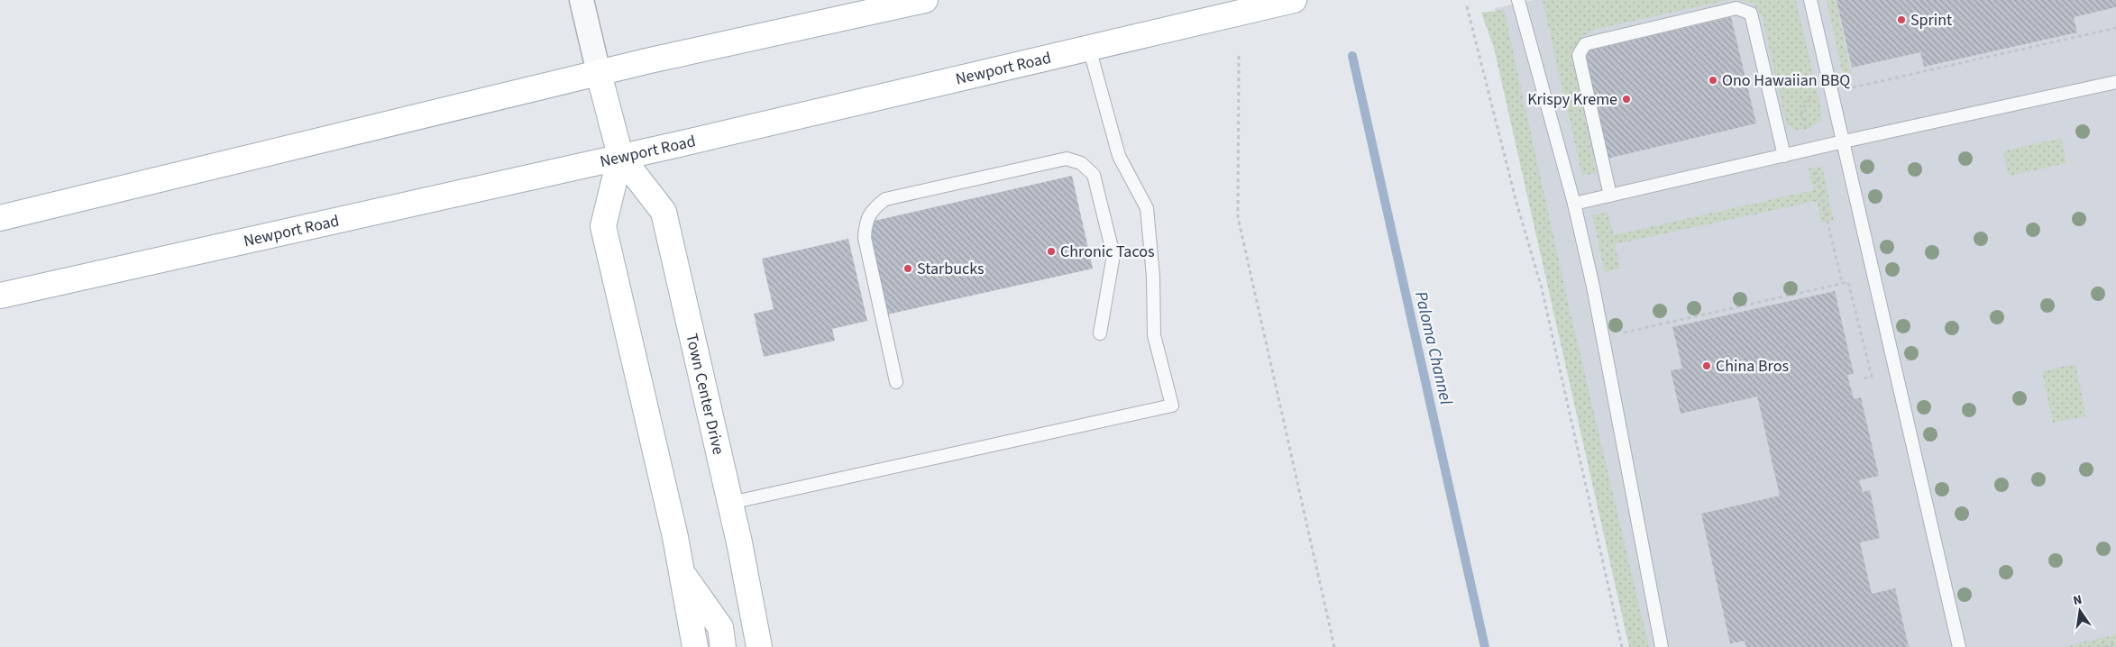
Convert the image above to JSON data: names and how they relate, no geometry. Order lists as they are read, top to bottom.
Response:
{
  "streets": {
    "main road": ["Newport Road", "Town Center Drive"]
  },
  "crossings": [
    ["Newport Road", "Town Center Drive"]
  ],
  "water": ["Paloma Channel"],
  "places": [
    "Sprint",
    "Ono Hawaiian BBQ",
    "Krispy Kreme",
    "Chronic Tacos",
    "Starbucks",
    "China Bros"
  ],
  "north": "top"
}
